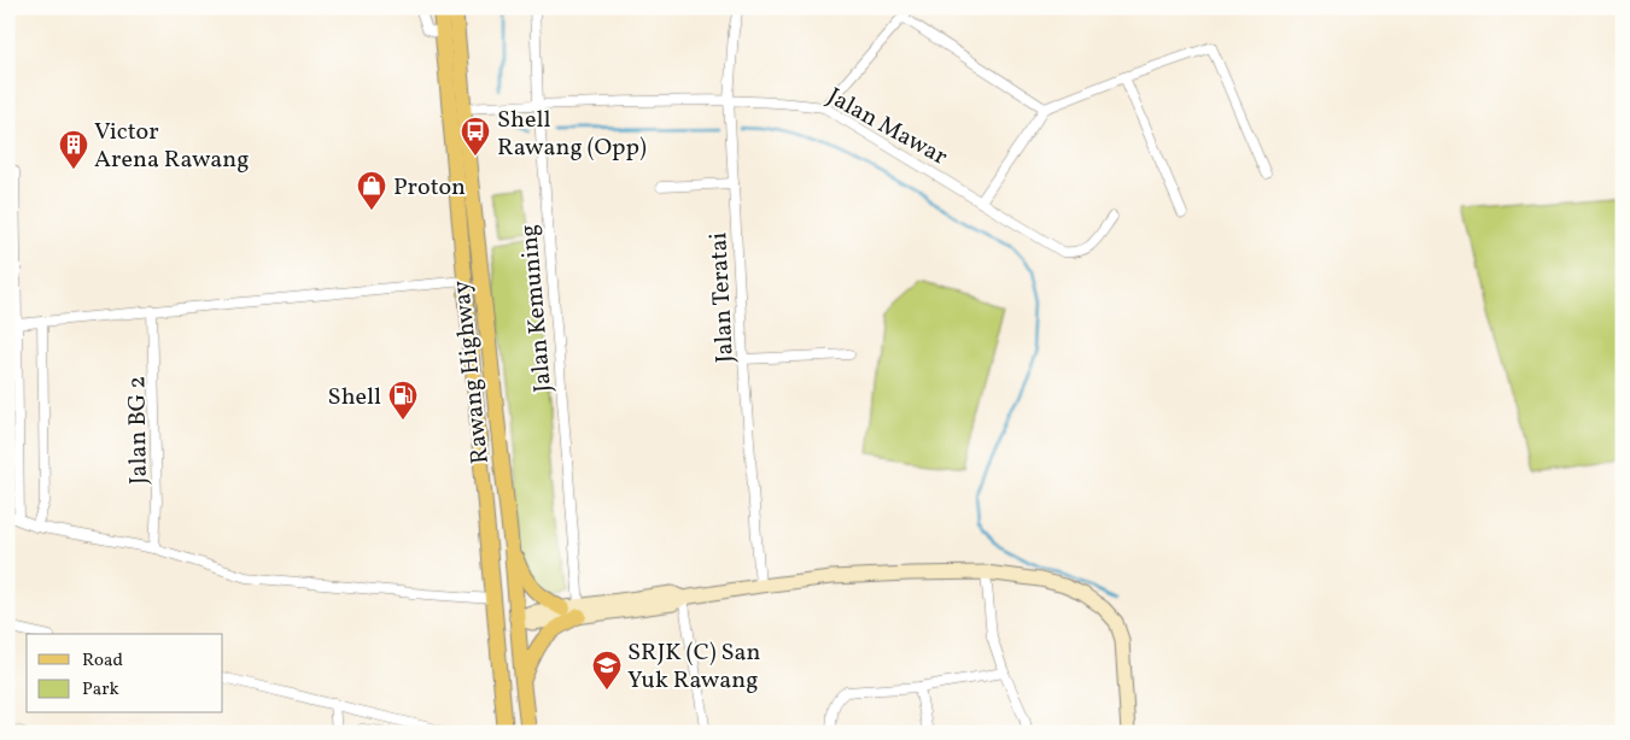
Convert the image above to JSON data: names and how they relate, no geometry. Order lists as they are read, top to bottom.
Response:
{
  "streets": {
    "main road": ["Rawang Highway"],
    "street": [
      "Jalan Mawar",
      "Jalan Teratai",
      "Jalan Kemuning",
      "Jalan BG 2"
    ]
  },
  "crossings": [
    ["Jalan Mawar", "Jalan Teratai"],
    ["Jalan Mawar", "Jalan Kemuning"],
    ["Jalan Mawar", "Rawang Highway"]
  ],
  "places": {
    "bus stop": ["Shell Rawang (Opp)"],
    "building": ["Victor Arena Rawang"],
    "shop": ["Proton"],
    "fuel station": ["Shell"],
    "school or university": ["SRJK (C) San Yuk Rawang"]
  },
  "legend": ["Road", "Park"]
}
